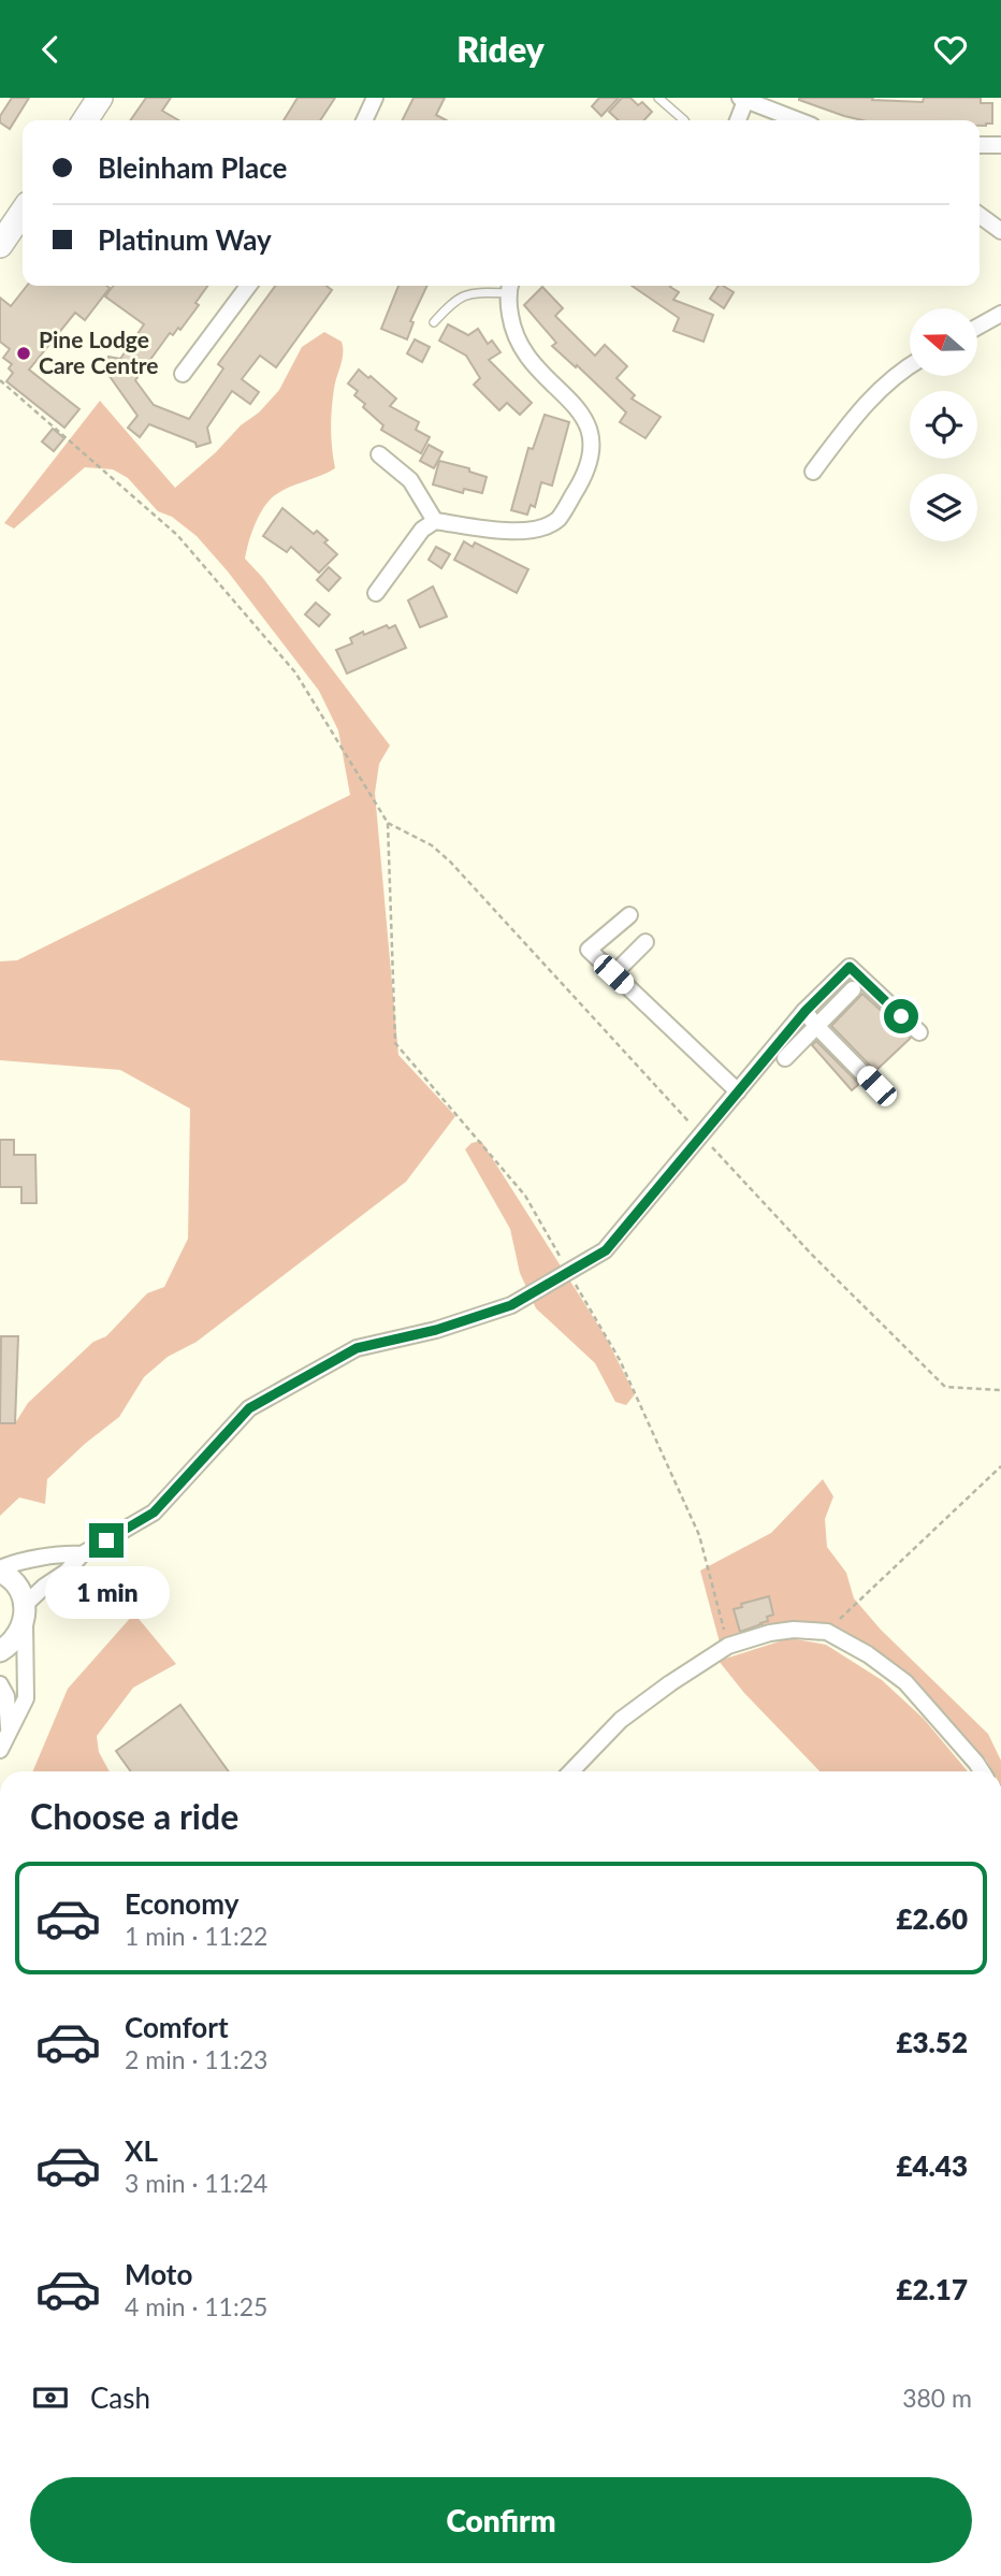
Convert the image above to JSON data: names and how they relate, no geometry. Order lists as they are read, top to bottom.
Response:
{
  "places": ["Pine Lodge Care Centre"],
  "north": "left",
  "page": {
    "header": "Ridey",
    "banner": ["Bleinham Place", "Platinum Way"],
    "bubble": "1 min",
    "heading": "Choose a ride",
    "list": [
      {
        "name": "Economy",
        "note": "1 min · 11:22",
        "value": "£2.60"
      },
      {
        "name": "Comfort",
        "note": "2 min · 11:23",
        "value": "£3.52"
      },
      {
        "name": "XL",
        "note": "3 min · 11:24",
        "value": "£4.43"
      },
      {
        "name": "Moto",
        "note": "4 min · 11:25",
        "value": "£2.17"
      }
    ],
    "pay": ["Cash", "380 m"],
    "buttons": "Confirm"
  }
}
